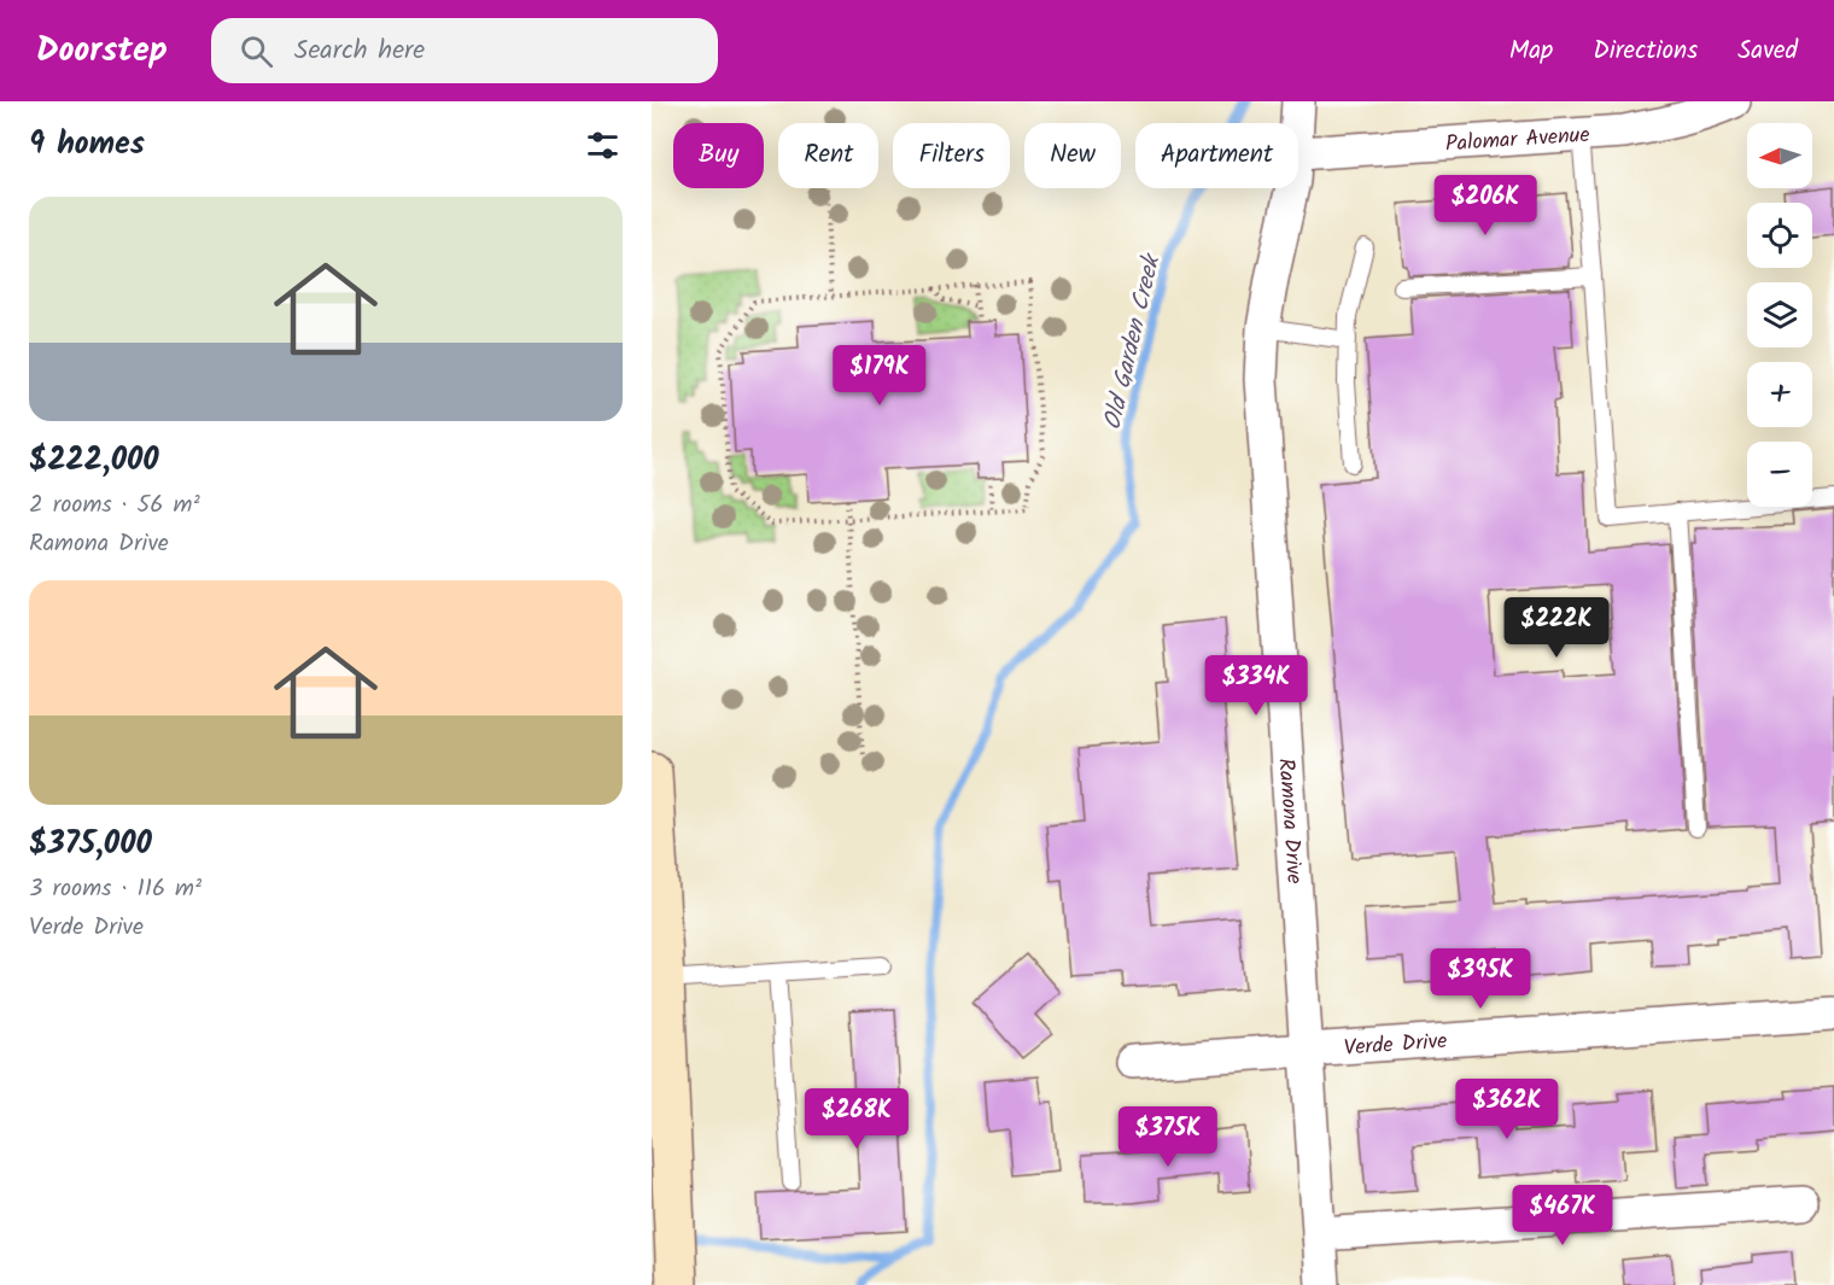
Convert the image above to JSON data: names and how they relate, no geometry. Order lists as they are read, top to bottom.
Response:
{
  "streets": {
    "street": ["Palomar Avenue", "Ramona Drive", "Verde Drive"]
  },
  "crossings": [
    ["Ramona Drive", "Verde Drive"]
  ],
  "water": ["Old Garden Creek"],
  "north": "left",
  "page": {
    "header": "Doorstep",
    "search": "Search here",
    "nav": ["Map", "Directions", "Saved"],
    "heading": "9 homes",
    "map_buttons": ["+", "−"],
    "chip": [
      "Buy",
      "Rent",
      "Filters",
      "New",
      "Apartment"
    ],
    "price": [
      "$206K",
      "$179K",
      "$222K",
      "$334K",
      "$395K",
      "$362K",
      "$268K",
      "$375K",
      "$467K"
    ],
    "list": [
      {
        "name": "$222,000",
        "note": "2 rooms · 56 m² · Ramona Drive"
      },
      {
        "name": "$375,000",
        "note": "3 rooms · 116 m² · Verde Drive"
      }
    ]
  }
}
